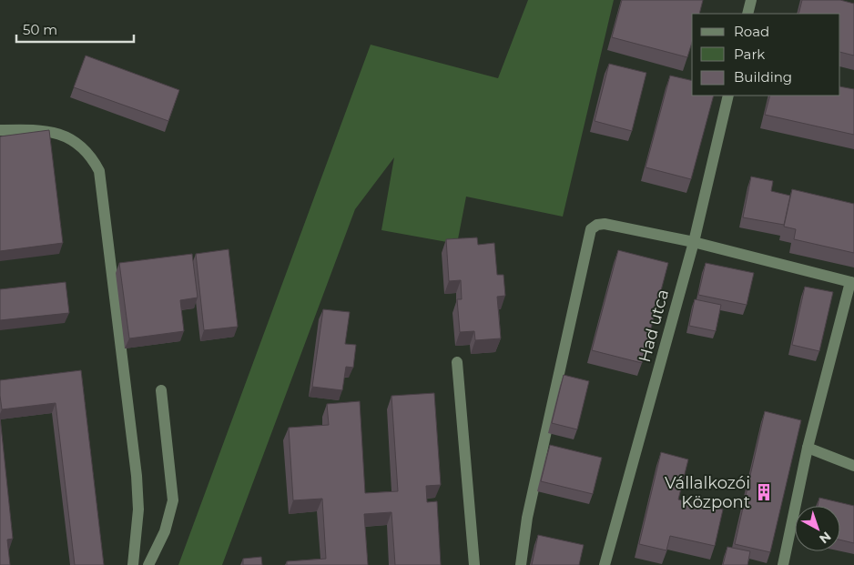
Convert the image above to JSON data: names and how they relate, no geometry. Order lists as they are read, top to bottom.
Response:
{
  "streets": {
    "street": ["Had utca"]
  },
  "places": {
    "building": ["Vállalkozói Központ"]
  },
  "legend": ["Road", "Park", "Building"],
  "scale_bar": "50 m",
  "north": "bottom right"
}
